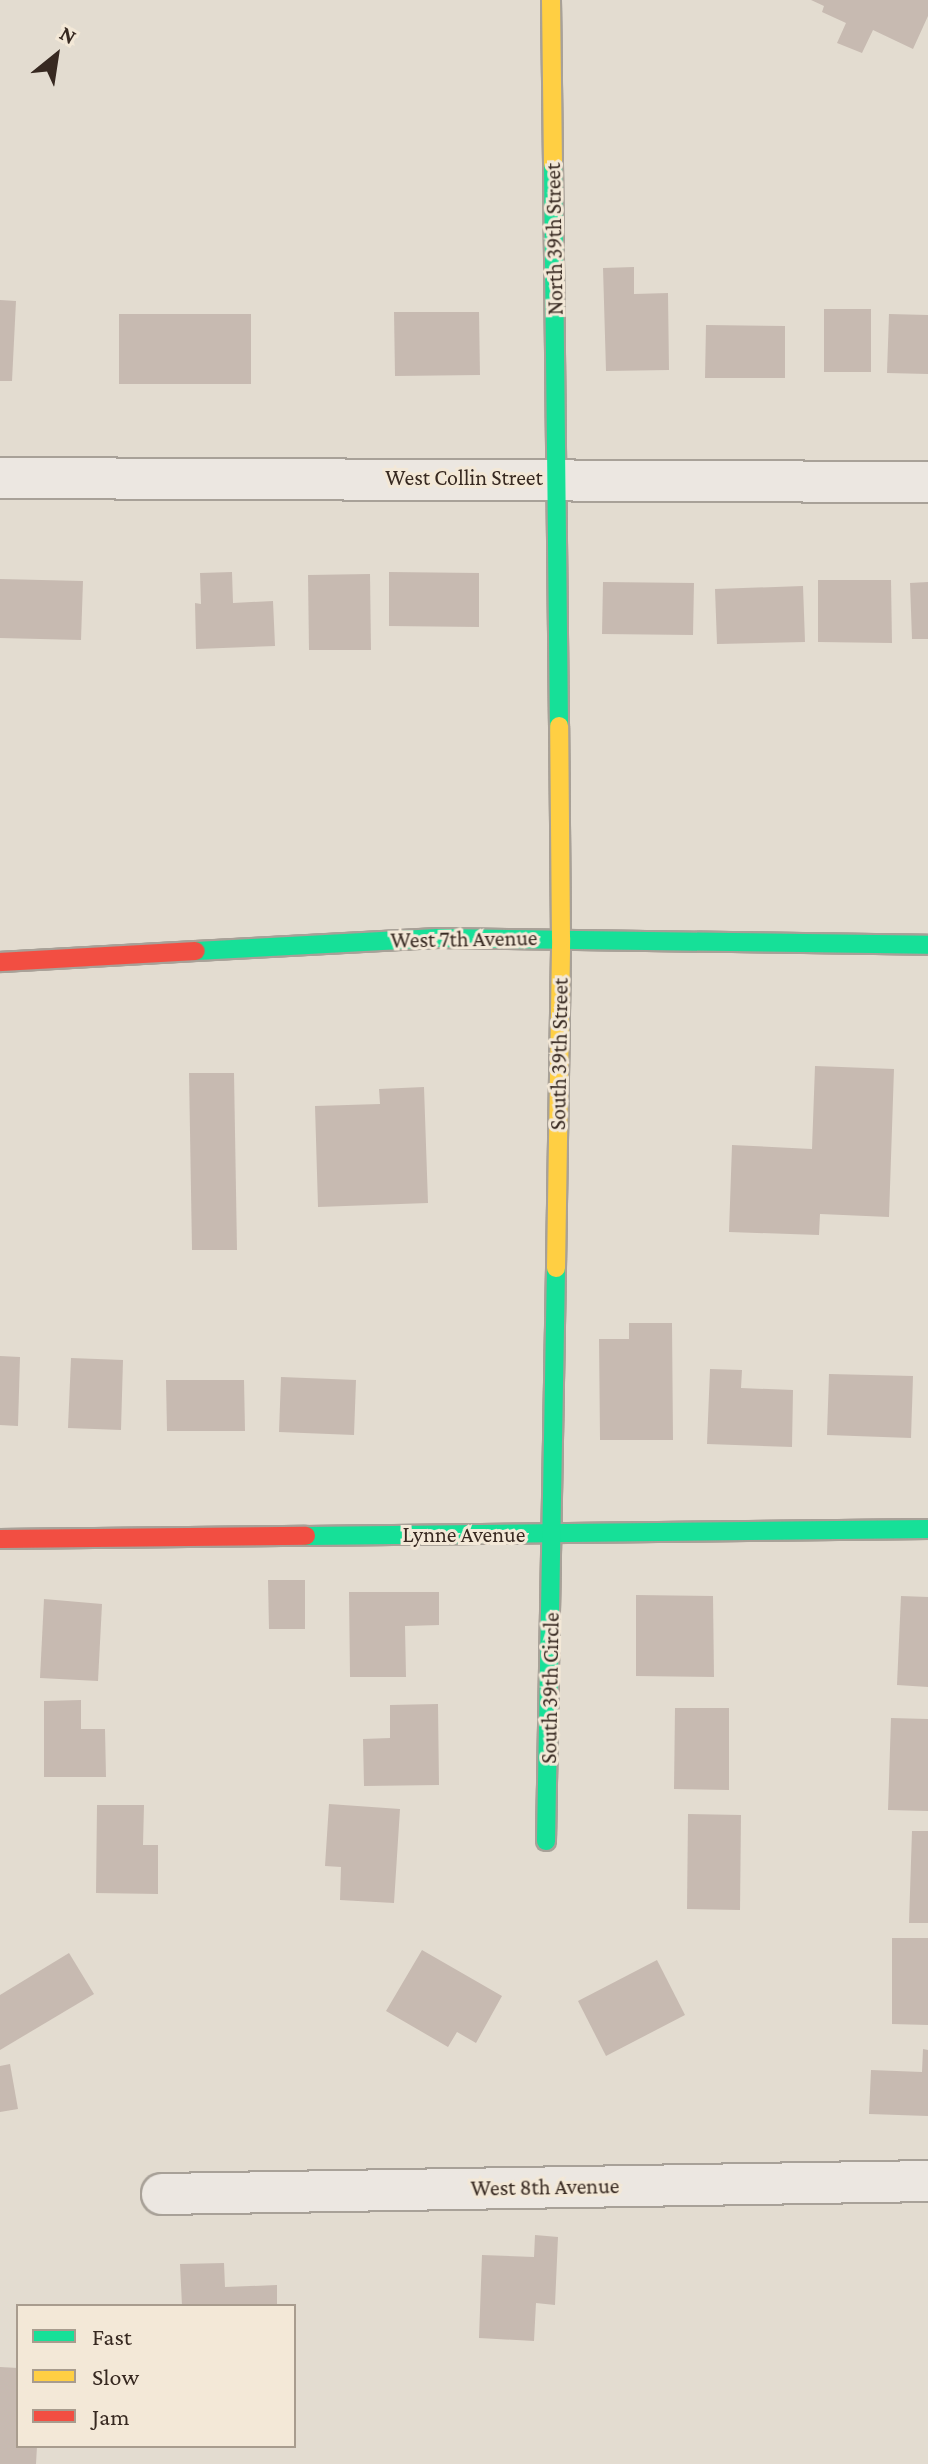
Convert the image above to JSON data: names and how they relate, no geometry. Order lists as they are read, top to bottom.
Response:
{
  "streets": {
    "street": [
      "North 39th Street",
      "West Collin Street",
      "West 7th Avenue",
      "South 39th Street",
      "Lynne Avenue",
      "South 39th Circle",
      "West 8th Avenue"
    ]
  },
  "crossings": [
    ["North 39th Street", "West Collin Street"],
    ["North 39th Street", "South 39th Street"],
    ["West Collin Street", "South 39th Street"],
    ["West 7th Avenue", "South 39th Street"],
    ["South 39th Street", "Lynne Avenue"],
    ["South 39th Street", "South 39th Circle"],
    ["Lynne Avenue", "South 39th Circle"]
  ],
  "legend": ["Fast", "Slow", "Jam"],
  "north": "top right"
}
